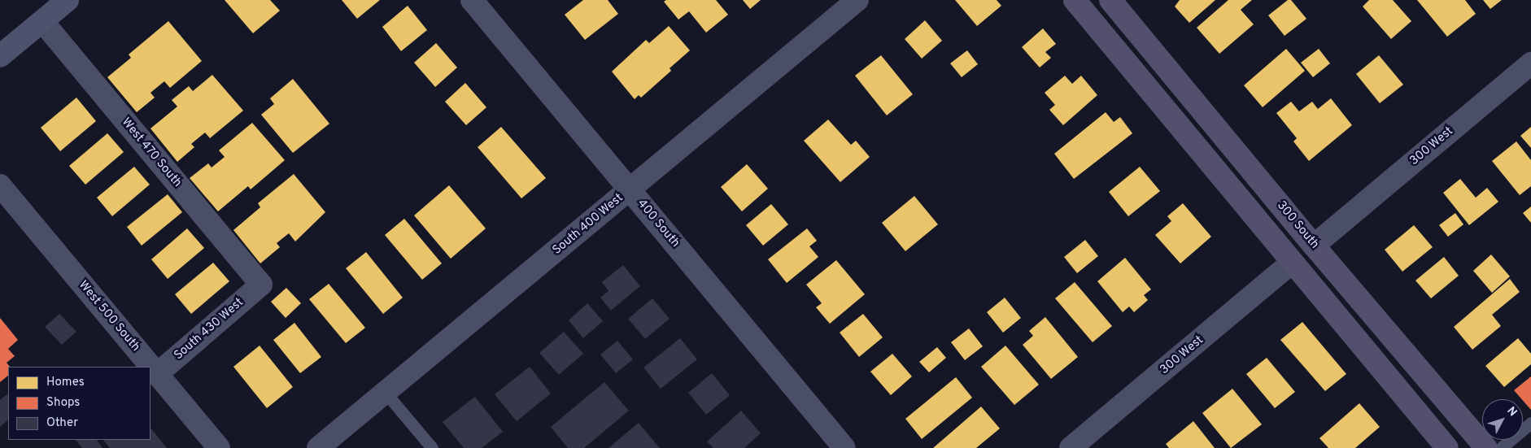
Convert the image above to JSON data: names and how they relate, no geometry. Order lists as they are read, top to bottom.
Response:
{
  "streets": {
    "main road": ["300 South"],
    "street": [
      "300 West",
      "West 470 South",
      "400 South",
      "South 400 West",
      "West 500 South",
      "South 430 West"
    ]
  },
  "crossings": [
    ["300 West", "300 South"],
    ["West 470 South", "South 430 West"],
    ["400 South", "South 400 West"],
    ["West 500 South", "South 430 West"]
  ],
  "legend": ["Homes", "Shops", "Other"],
  "north": "top right"
}
